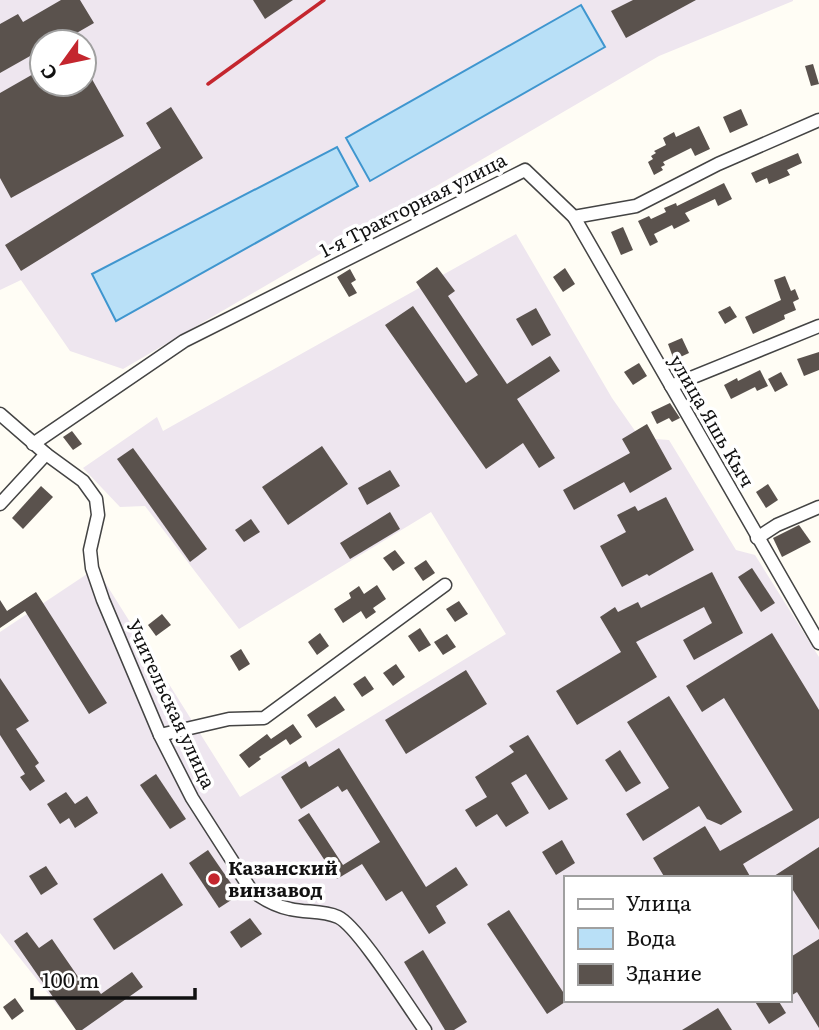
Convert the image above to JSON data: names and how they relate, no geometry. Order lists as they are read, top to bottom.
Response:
{
  "streets": {
    "street": ["1-я Тракторная улица", "улица Яшь Кыч", "Учительская улица"]
  },
  "crossings": [
    ["1-я Тракторная улица", "улица Яшь Кыч"],
    ["1-я Тракторная улица", "Учительская улица"]
  ],
  "places": ["Казанский винзавод"],
  "legend": ["Улица", "Вода", "Здание"],
  "scale_bar": "100 m",
  "north": "bottom left"
}
